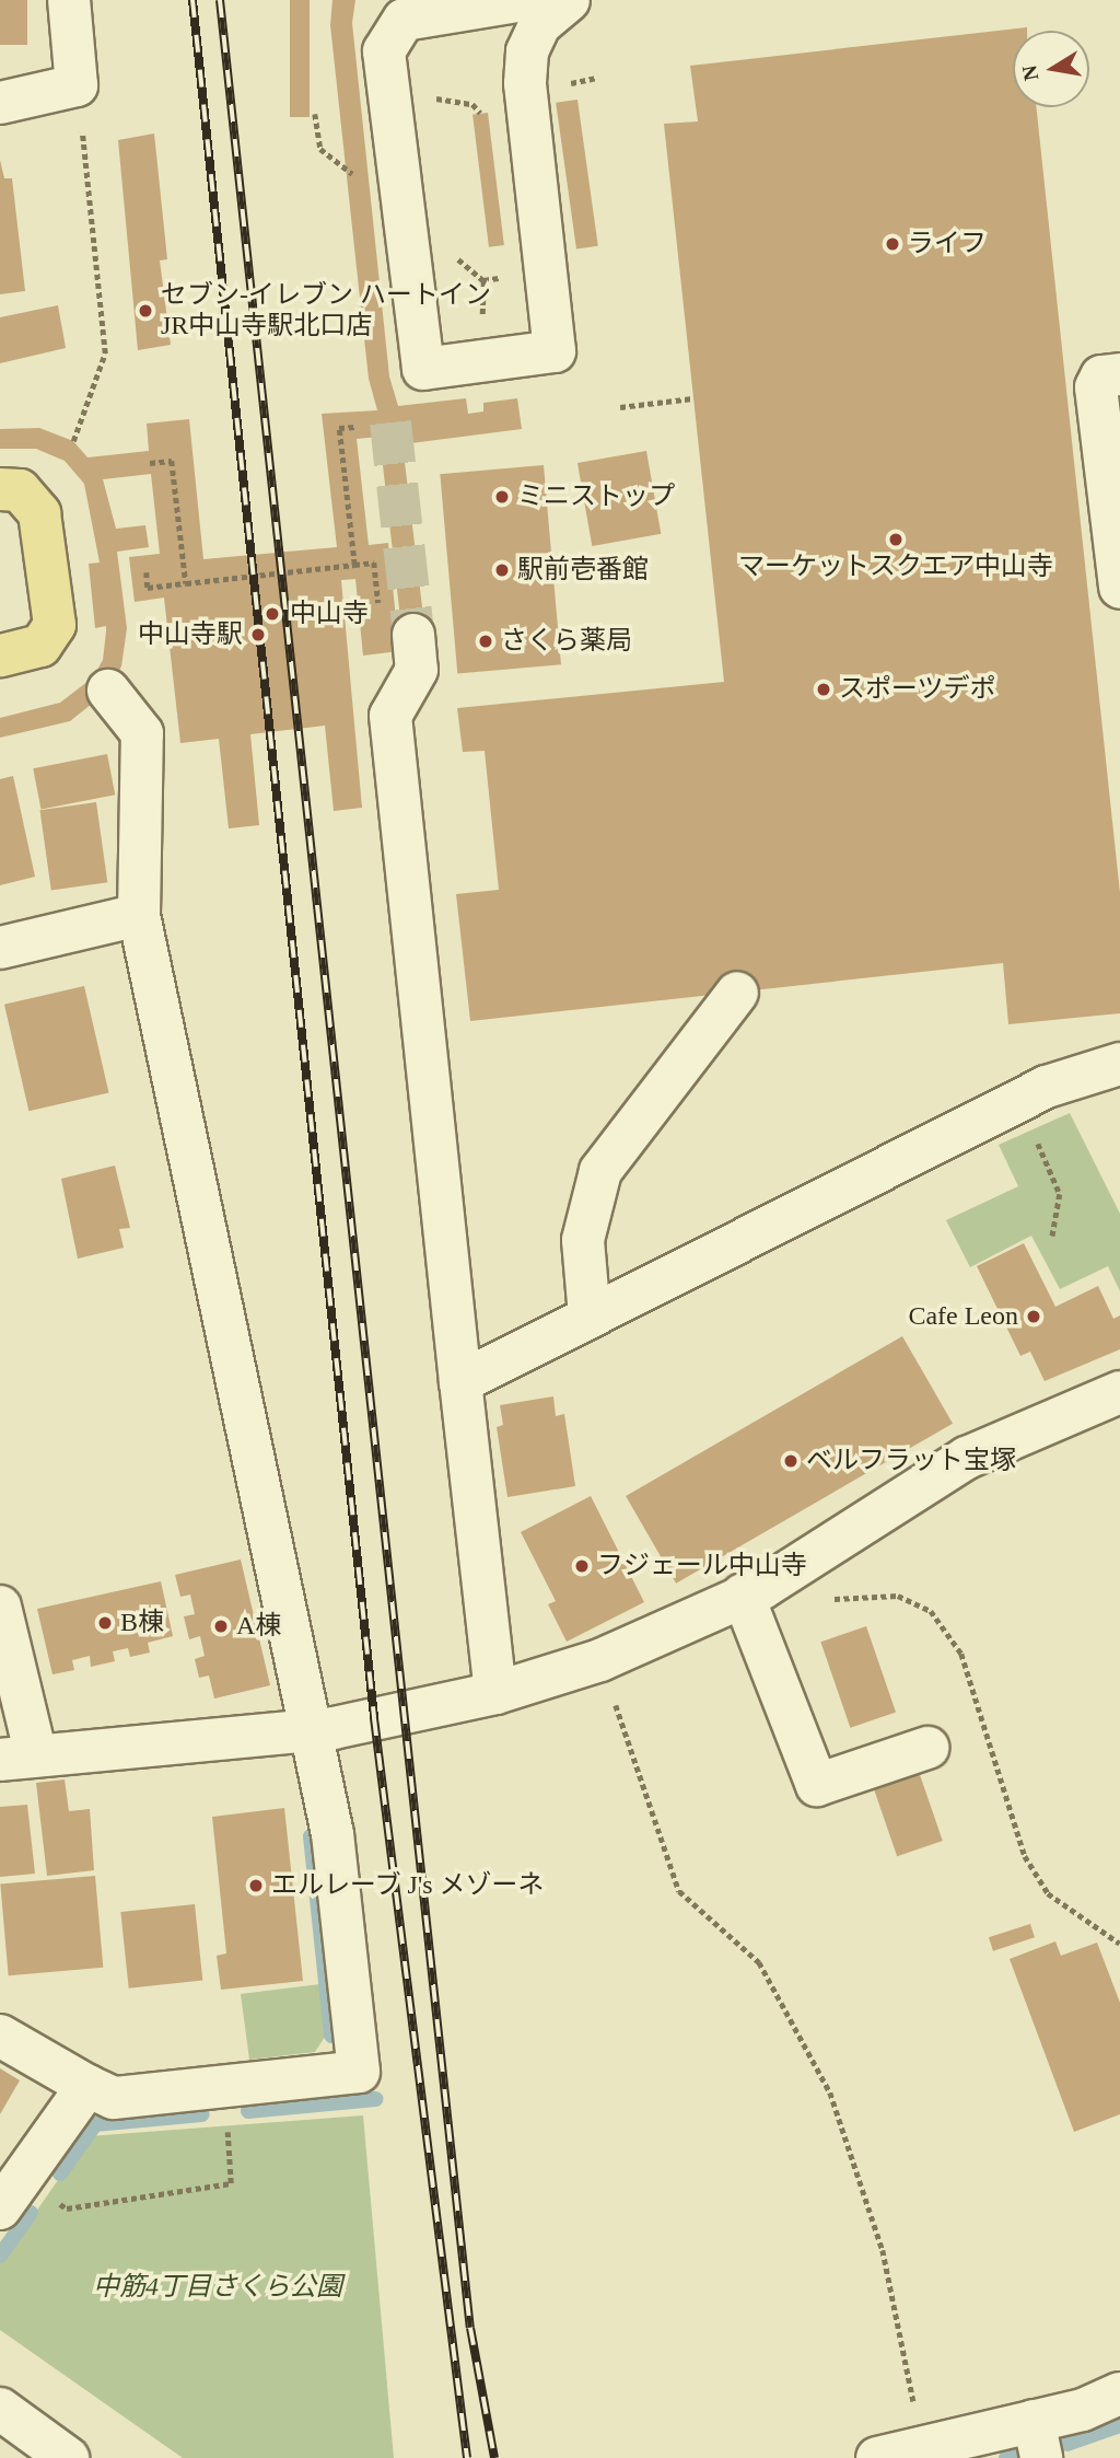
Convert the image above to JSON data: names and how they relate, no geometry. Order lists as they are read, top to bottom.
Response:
{
  "parks": ["中筋4丁目さくら公園"],
  "places": [
    "ライフ",
    "セブン-イレブン ハートイン JR中山寺駅北口店",
    "ミニストップ",
    "マーケットスクエア中山寺",
    "駅前壱番館",
    "中山寺",
    "中山寺駅",
    "さくら薬局",
    "スポーツデポ",
    "Cafe Leon",
    "ベルフラット宝塚",
    "フジェール中山寺",
    "B棟",
    "A棟",
    "エルレーブ J's メゾーネ"
  ],
  "north": "left"
}
